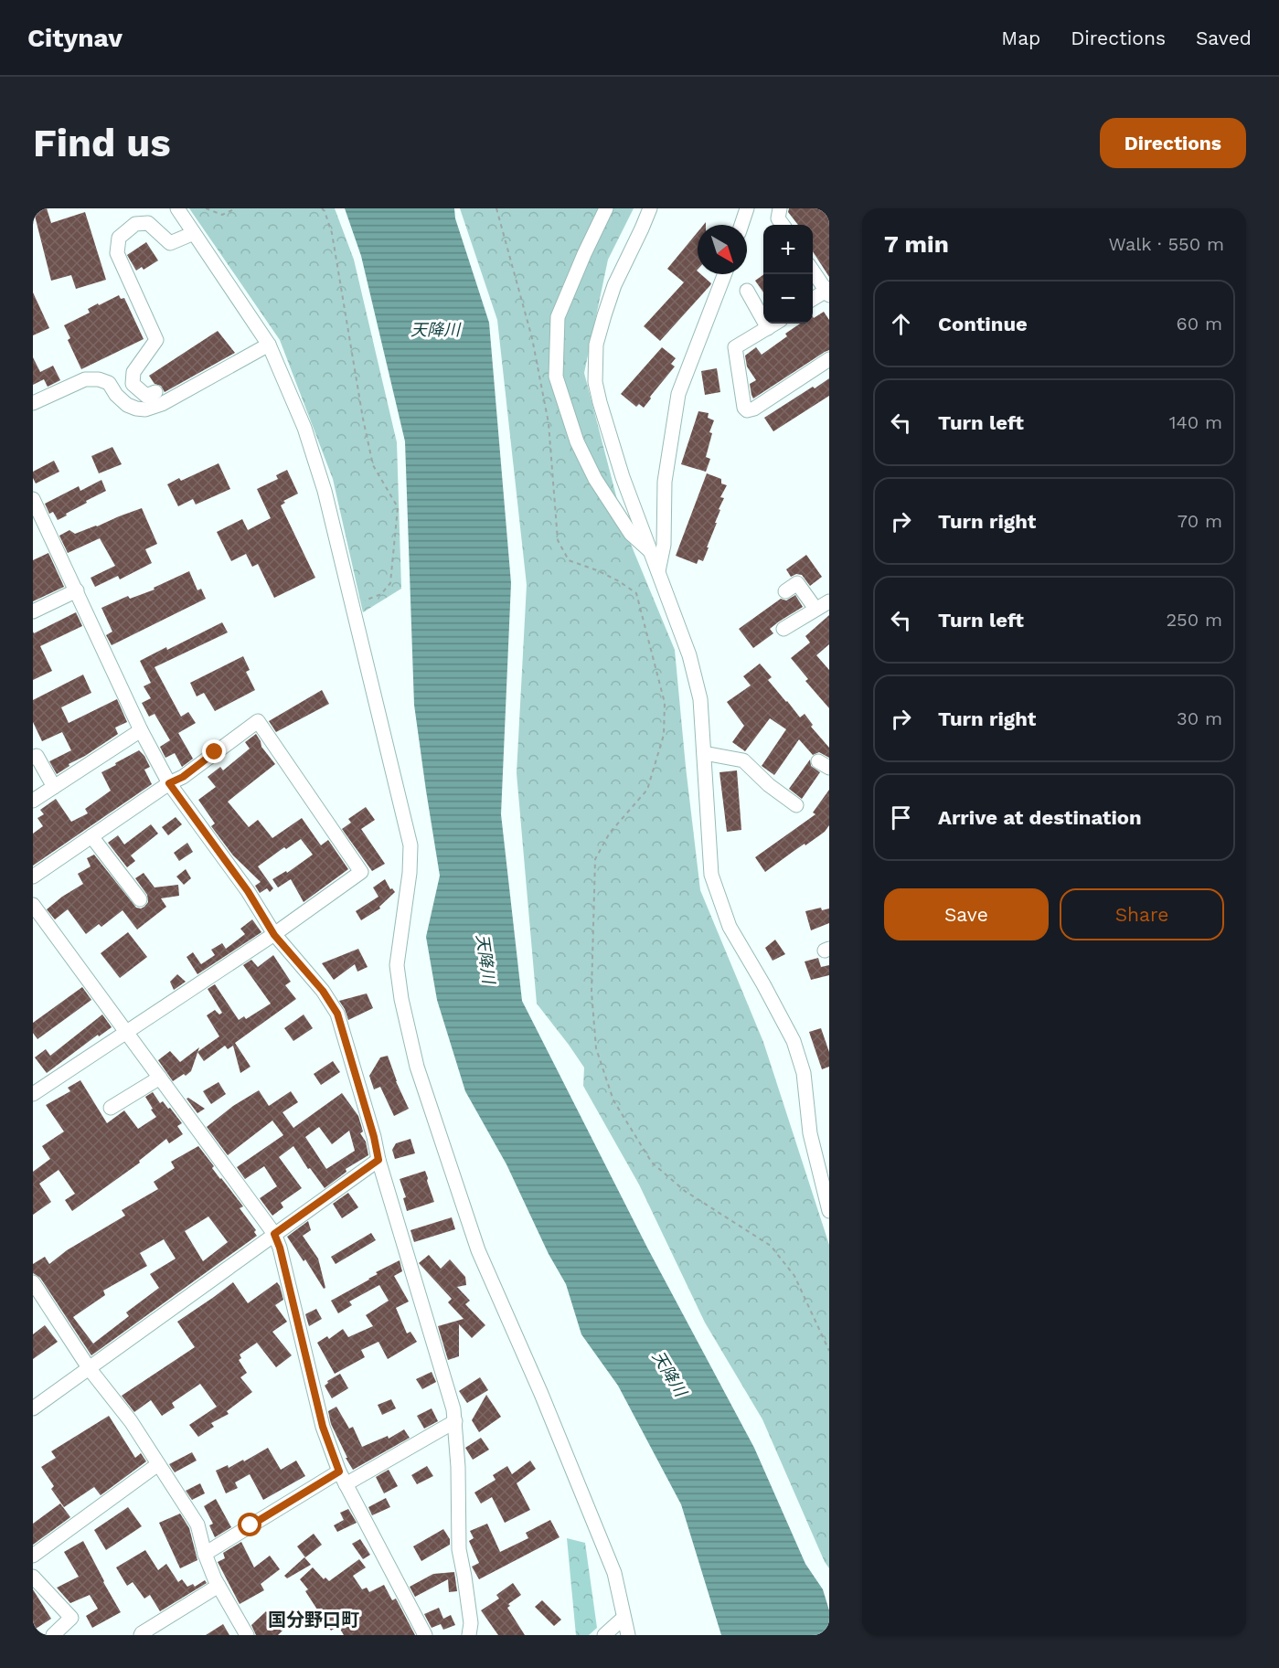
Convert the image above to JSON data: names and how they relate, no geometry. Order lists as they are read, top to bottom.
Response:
{
  "districts": ["国分野口町"],
  "water": ["天降川"],
  "north": "bottom right",
  "page": {
    "header": "Citynav",
    "nav": ["Map", "Directions", "Saved"],
    "buttons": [
      "Directions",
      ["Save", "Share"]
    ],
    "title": "Find us",
    "heading": ["7 min", "Walk · 550 m"],
    "map_buttons": ["+", "−"],
    "list": [
      ["Continue", "60 m"],
      ["Turn left", "140 m"],
      ["Turn right", "70 m"],
      ["Turn left", "250 m"],
      ["Turn right", "30 m"],
      "Arrive at destination"
    ]
  }
}
